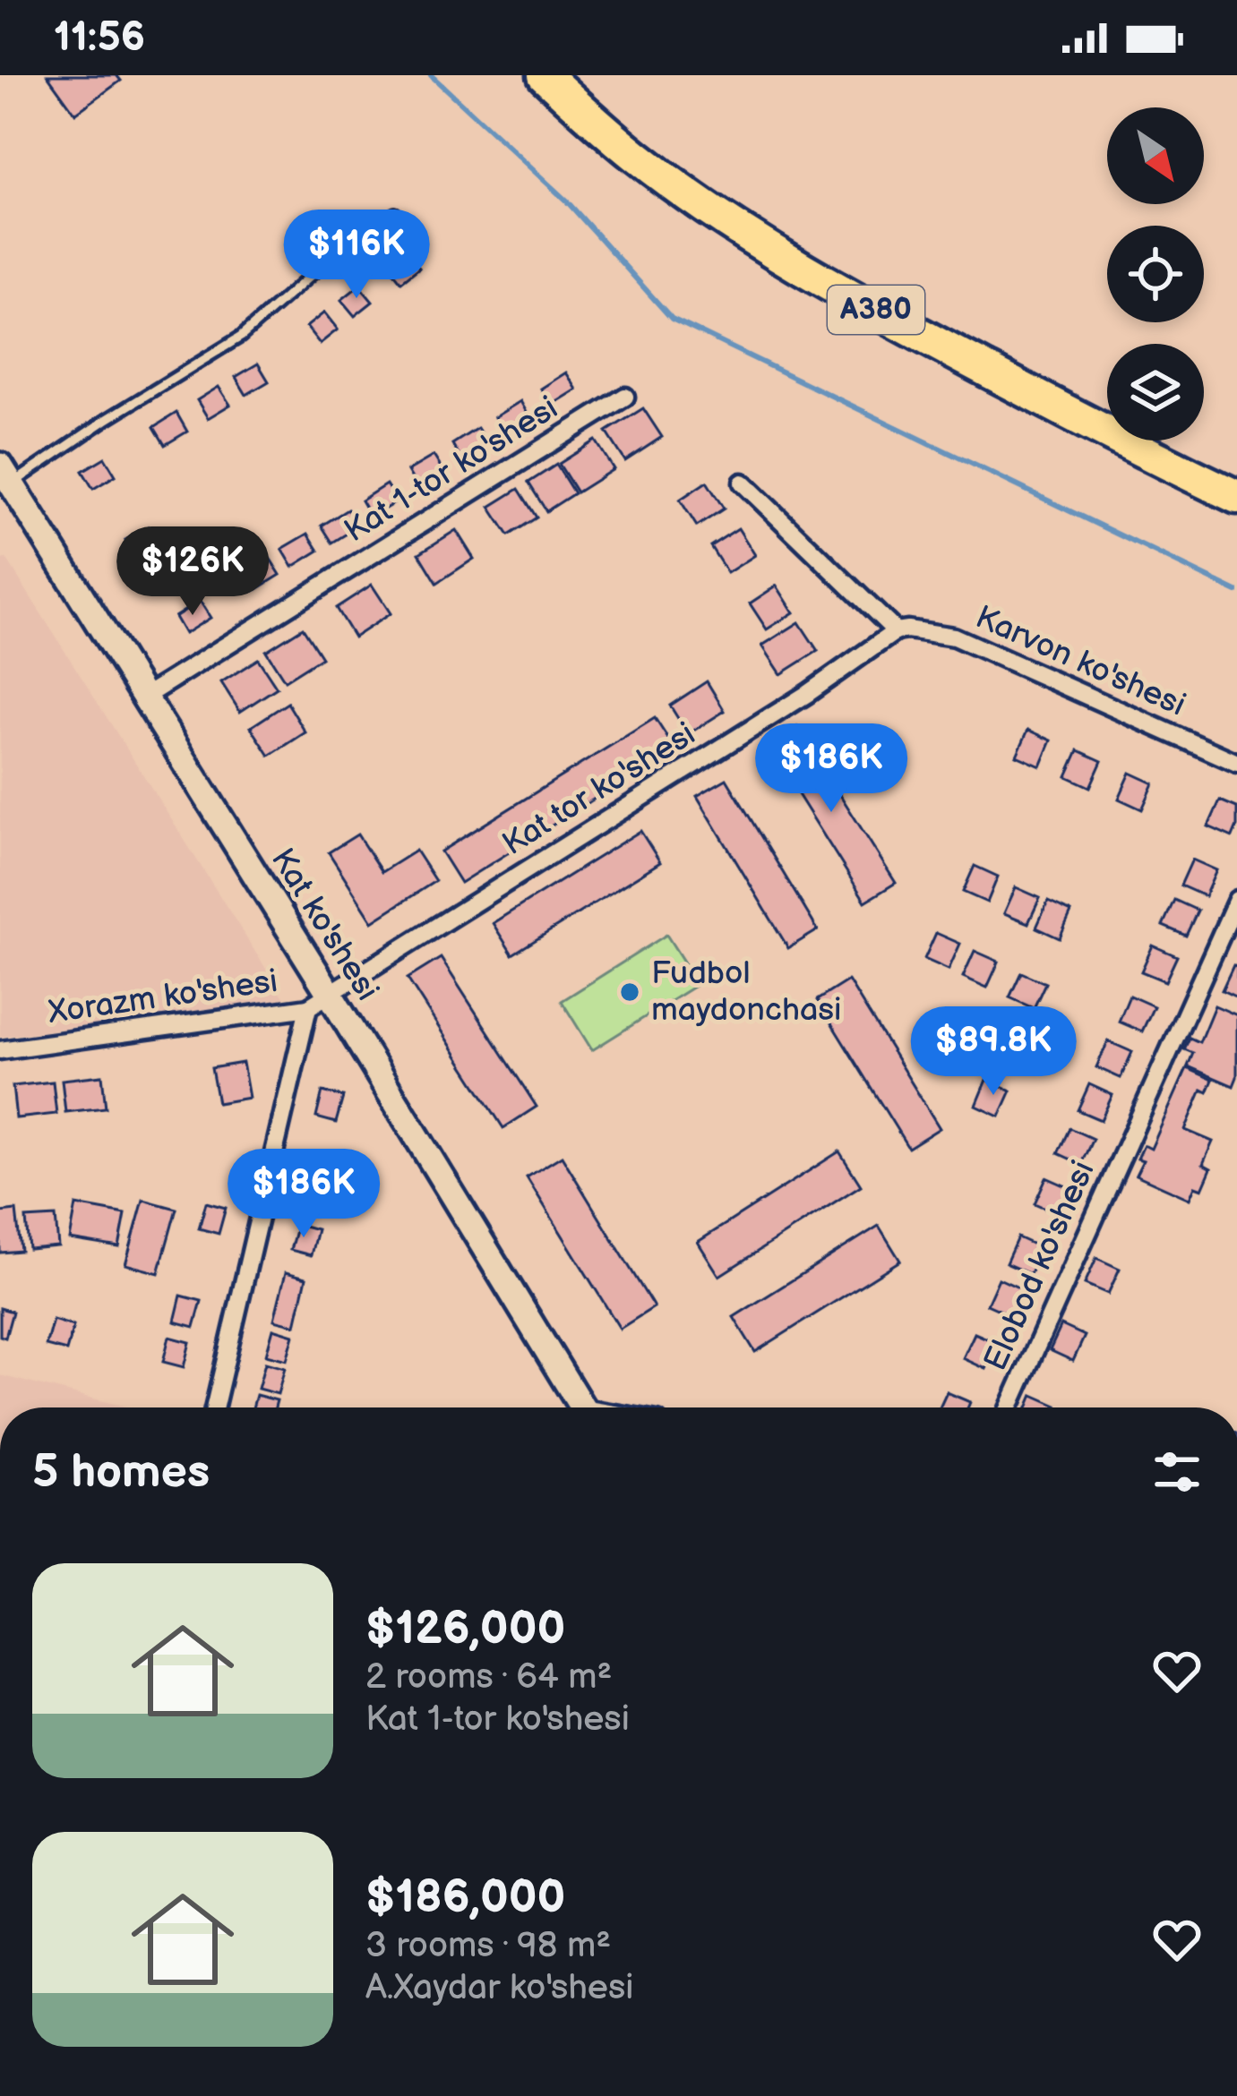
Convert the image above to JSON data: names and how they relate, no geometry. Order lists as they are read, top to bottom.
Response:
{
  "streets": {
    "highway": ["A380"],
    "street": [
      "Kat 1-tor ko'shesi",
      "Karvon ko'shesi",
      "Kat tor ko'shesi",
      "Kat ko'shesi",
      "Xorazm ko'shesi",
      "Elobod ko'shesi"
    ]
  },
  "crossings": [
    ["Kat 1-tor ko'shesi", "Kat ko'shesi"],
    ["Karvon ko'shesi", "Kat tor ko'shesi"],
    ["Kat tor ko'shesi", "Kat ko'shesi"],
    ["Kat tor ko'shesi", "Xorazm ko'shesi"],
    ["Kat ko'shesi", "Xorazm ko'shesi"]
  ],
  "places": ["Fudbol maydonchasi"],
  "north": "bottom right",
  "page": {
    "status": "11:56",
    "price": [
      "$116K",
      "$126K",
      "$186K",
      "$89.8K",
      "$186K"
    ],
    "heading": "5 homes",
    "list": [
      {
        "name": "$126,000",
        "note": "2 rooms · 64 m² · Kat 1-tor ko'shesi"
      },
      {
        "name": "$186,000",
        "note": "3 rooms · 98 m² · A.Xaydar ko'shesi"
      }
    ]
  }
}
